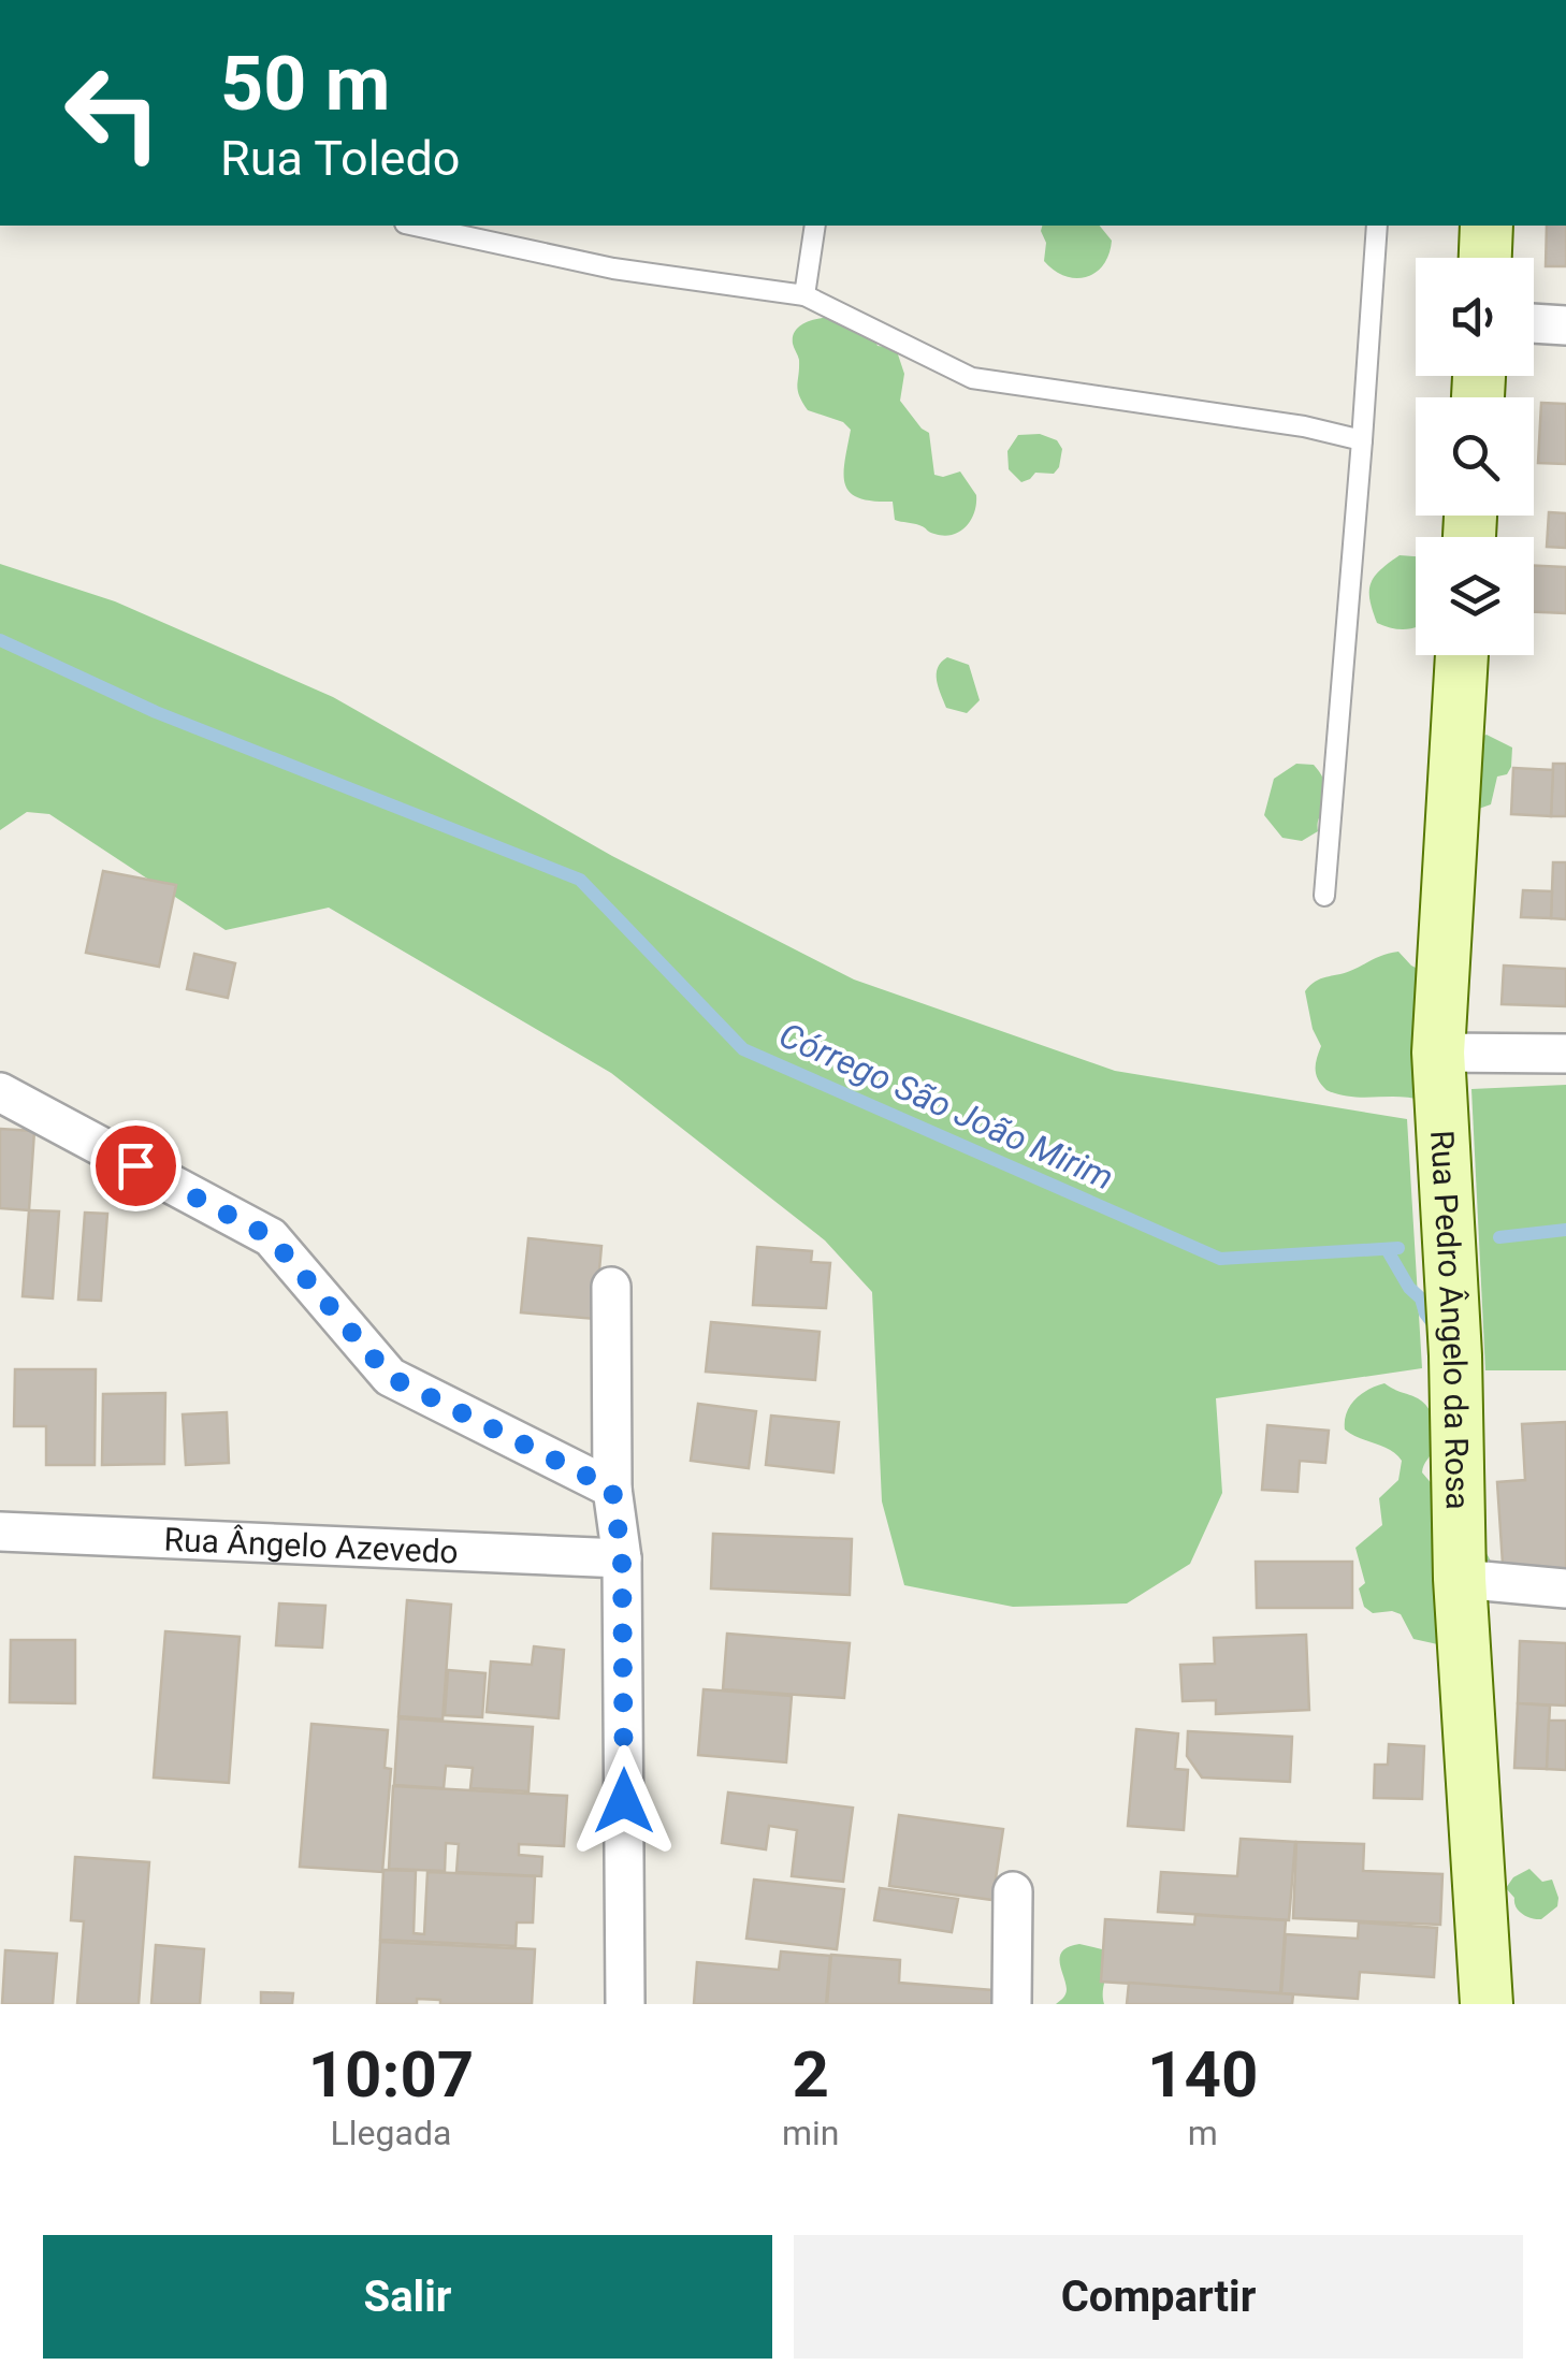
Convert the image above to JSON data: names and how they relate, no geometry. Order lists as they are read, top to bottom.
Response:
{
  "streets": {
    "main road": ["Rua Pedro Ângelo da Rosa"],
    "street": ["Rua Ângelo Azevedo"]
  },
  "water": ["Córrego São João Mirim"],
  "page": {
    "turn": ["50 m", "Rua Toledo"],
    "eta": [
      "10:07",
      "Llegada",
      "2",
      "min",
      "140",
      "m"
    ],
    "buttons": ["Salir", "Compartir"]
  }
}
